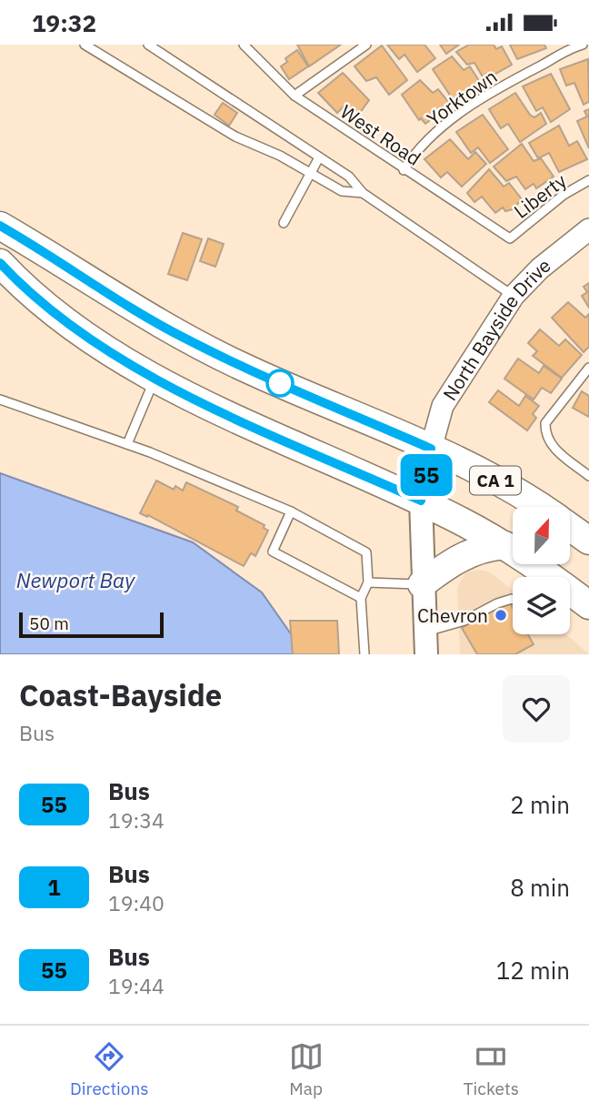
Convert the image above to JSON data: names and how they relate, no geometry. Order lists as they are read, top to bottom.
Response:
{
  "streets": {
    "highway": ["CA 1"],
    "street": ["North Bayside Drive"],
    "lane": ["Yorktown", "West Road", "Liberty"]
  },
  "crossings": [
    ["Yorktown", "West Road"],
    ["West Road", "Liberty"],
    ["North Bayside Drive", "CA 1"]
  ],
  "water": ["Newport Bay"],
  "places": ["Chevron"],
  "lines": ["bus line 55"],
  "scale_bar": "50 m",
  "north": "top",
  "page": {
    "status": "19:32",
    "on_map": "55",
    "scale": "50 m",
    "heading": ["Coast-Bayside", "Bus"],
    "list": [
      {
        "mark": "55",
        "name": "Bus",
        "note": "19:34",
        "value": "2 min"
      },
      {
        "mark": "1",
        "name": "Bus",
        "note": "19:40",
        "value": "8 min"
      },
      {
        "mark": "55",
        "name": "Bus",
        "note": "19:44",
        "value": "12 min"
      }
    ],
    "tabs": ["Directions", "Map", "Tickets"]
  }
}
